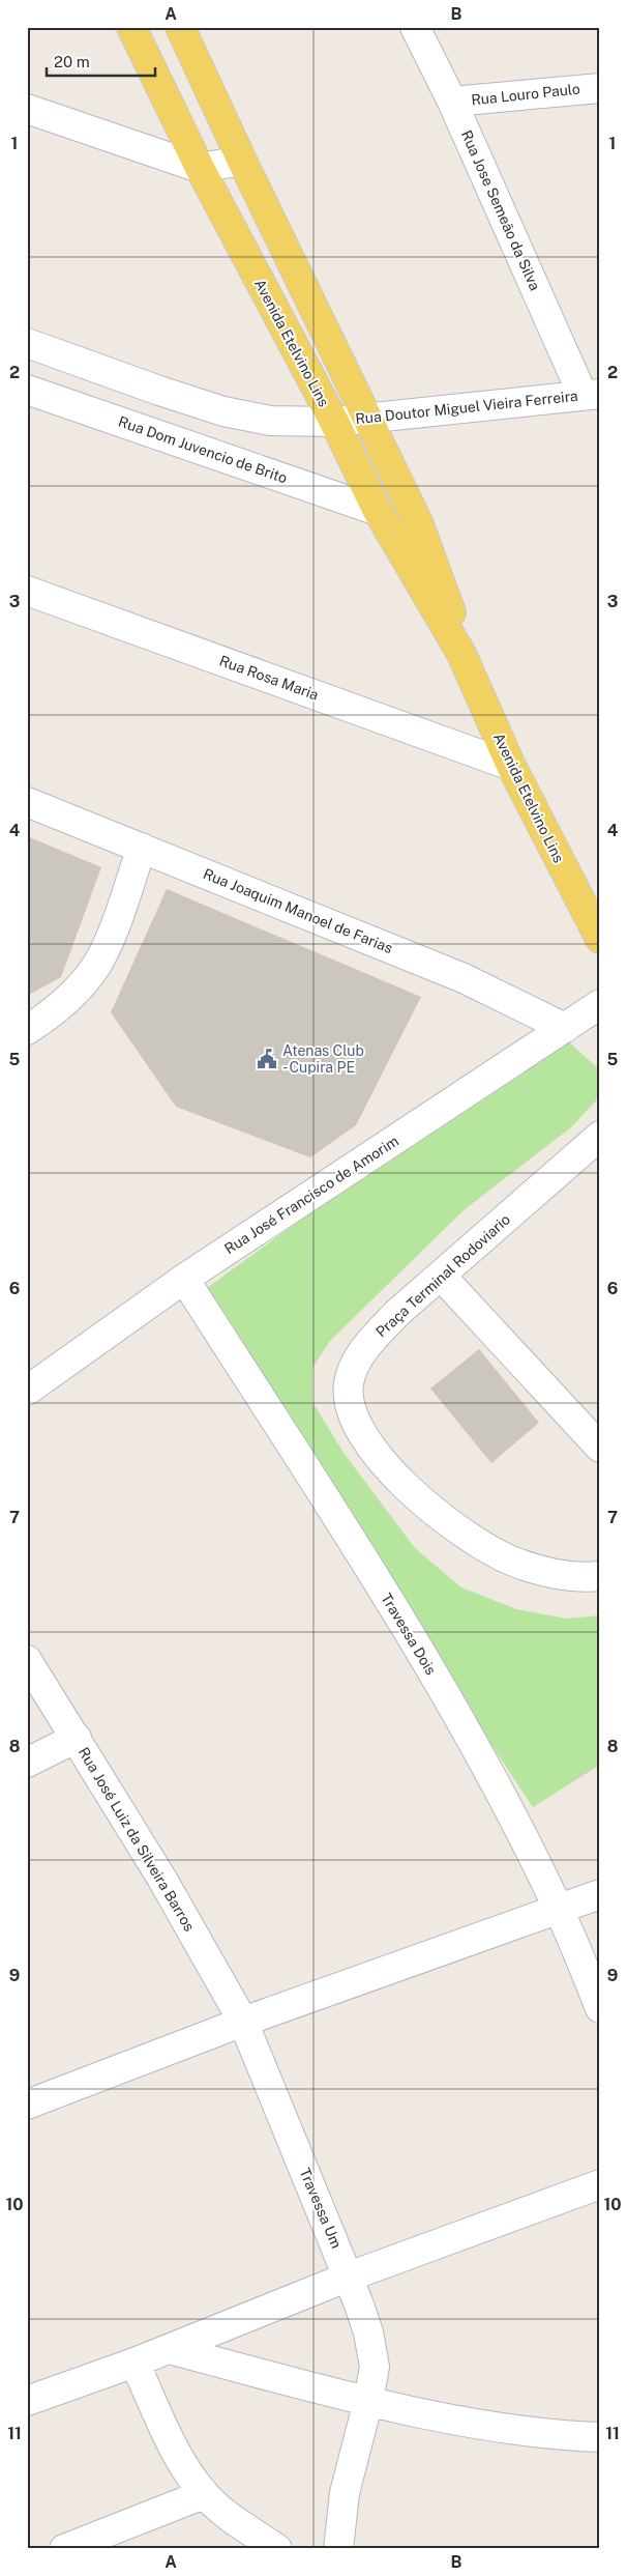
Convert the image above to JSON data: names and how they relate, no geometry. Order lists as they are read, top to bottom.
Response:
{
  "streets": {
    "main road": ["Avenida Etelvino Lins"],
    "street": [
      "Rua Louro Paulo",
      "Rua Jose Semeão da Silva",
      "Rua Doutor Miguel Vieira Ferreira",
      "Rua Dom Juvencio de Brito",
      "Rua Rosa Maria",
      "Rua Joaquim Manoel de Farias",
      "Rua José Francisco de Amorim",
      "Praça Terminal Rodoviario",
      "Travessa Dois",
      "Rua José Luiz da Silveira Barros",
      "Travessa Um"
    ]
  },
  "crossings": [
    ["Rua Louro Paulo", "Rua Jose Semeão da Silva"],
    ["Rua Jose Semeão da Silva", "Rua Doutor Miguel Vieira Ferreira"],
    ["Avenida Etelvino Lins", "Rua Doutor Miguel Vieira Ferreira"],
    ["Avenida Etelvino Lins", "Rua Dom Juvencio de Brito"],
    ["Avenida Etelvino Lins", "Rua Rosa Maria"],
    ["Rua Joaquim Manoel de Farias", "Rua José Francisco de Amorim"],
    ["Rua José Francisco de Amorim", "Travessa Dois"],
    ["Rua José Luiz da Silveira Barros", "Travessa Um"]
  ],
  "places": {
    "public building": ["Atenas Club - Cupira PE"]
  },
  "scale_bar": "20 m",
  "grid": {
    "columns": ["A", "B"],
    "rows": [
      "1",
      "2",
      "3",
      "4",
      "5",
      "6",
      "7",
      "8",
      "9",
      "10",
      "11"
    ]
  }
}
